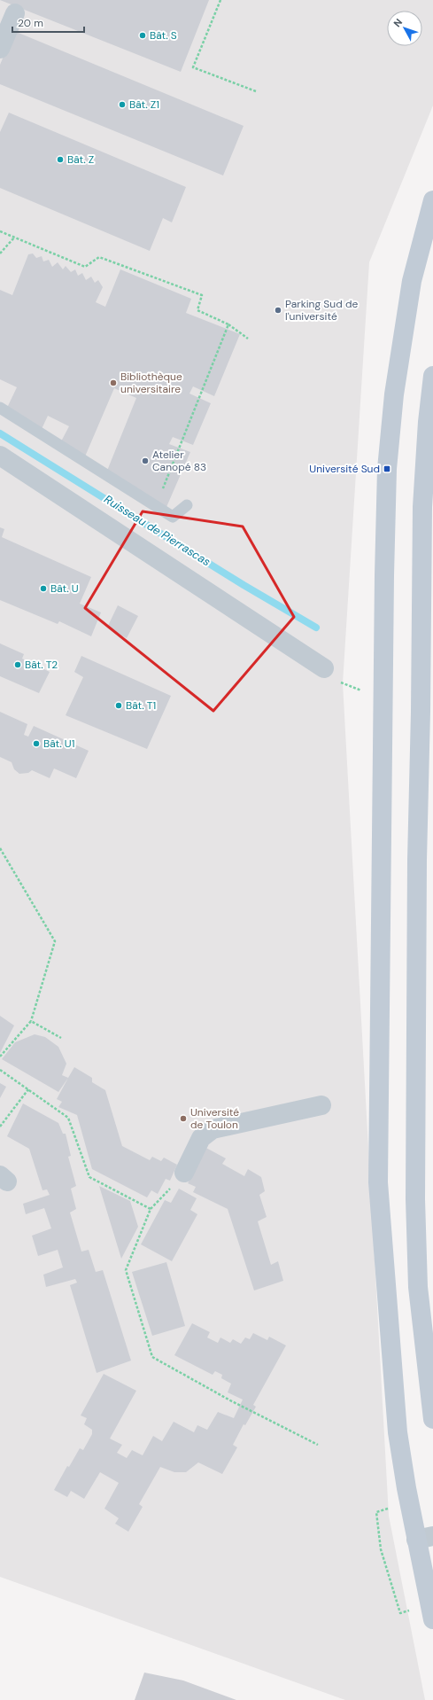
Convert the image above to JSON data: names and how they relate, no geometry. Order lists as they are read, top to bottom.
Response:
{
  "water": ["Ruisseau de Pierrascas"],
  "places": {
    "other": [
      "Bât. S",
      "Bât. Z1",
      "Bât. Z",
      "Parking Sud de l'université",
      "Bibliothèque universitaire",
      "Atelier Canopé 83",
      "Bât. U",
      "Bât. T2",
      "Bât. T1",
      "Bât. U1",
      "Université de Toulon"
    ],
    "transit": ["Université Sud"]
  },
  "scale_bar": "20 m",
  "north": "top left"
}
